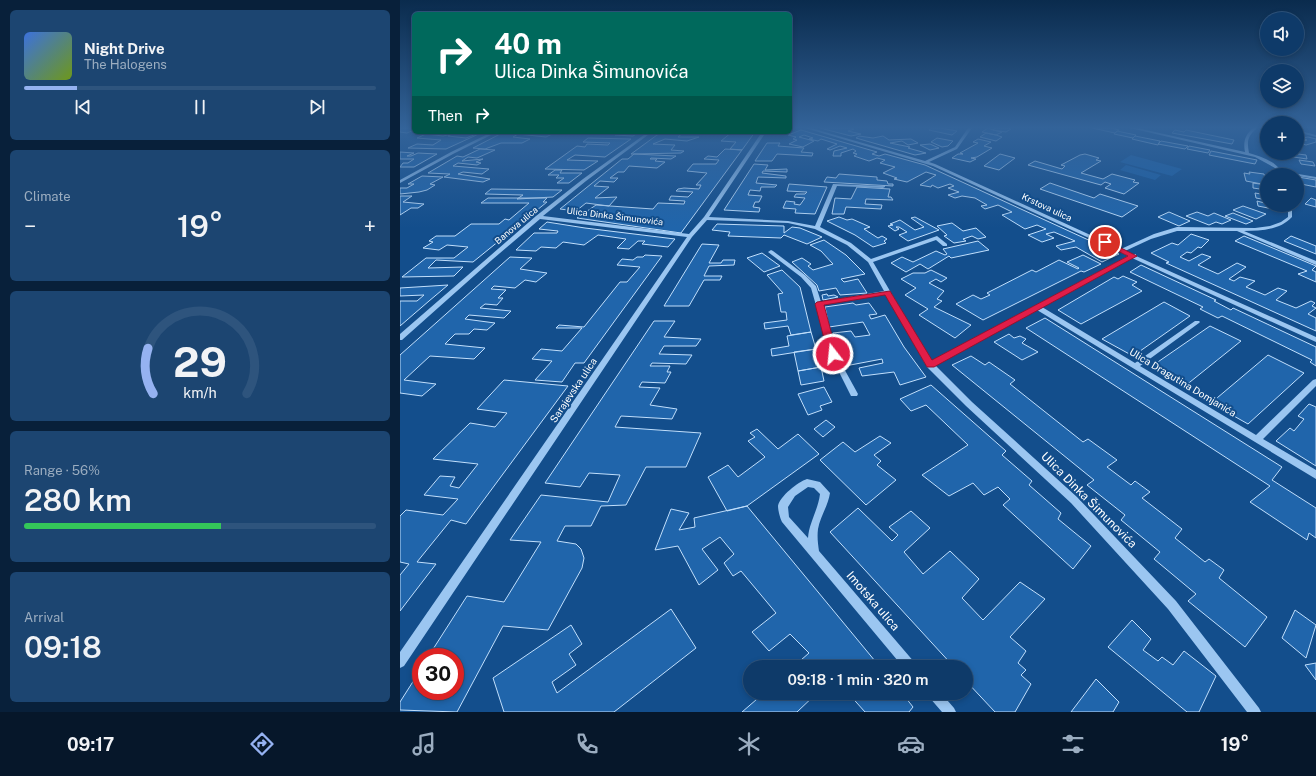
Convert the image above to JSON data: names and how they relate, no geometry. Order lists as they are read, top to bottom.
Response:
{
  "streets": {
    "street": [
      "Krstova ulica",
      "Ulica Dinka Šimunovića",
      "Banova ulica",
      "Ulica Dragutina Domjanića",
      "Sarajevska ulica",
      "Imotska ulica"
    ]
  },
  "crossings": [
    ["Ulica Dinka Šimunovića", "Banova ulica"],
    ["Ulica Dinka Šimunovića", "Sarajevska ulica"]
  ],
  "page": {
    "map_buttons": ["+", "−"],
    "turn": ["40 m", "Ulica Dinka Šimunovića"],
    "song": ["Night Drive", "The Halogens"],
    "then": "Then",
    "tile": [
      "Climate",
      ["Range · 56%", "280 km"],
      ["Arrival", "09:18"]
    ],
    "heat": ["−", "19°", "+"],
    "limit": "30",
    "trip": "09:18 · 1 min · 320 m",
    "tabs": ["09:17", "19°"],
    "gauge": ["29", "km/h"]
  }
}
